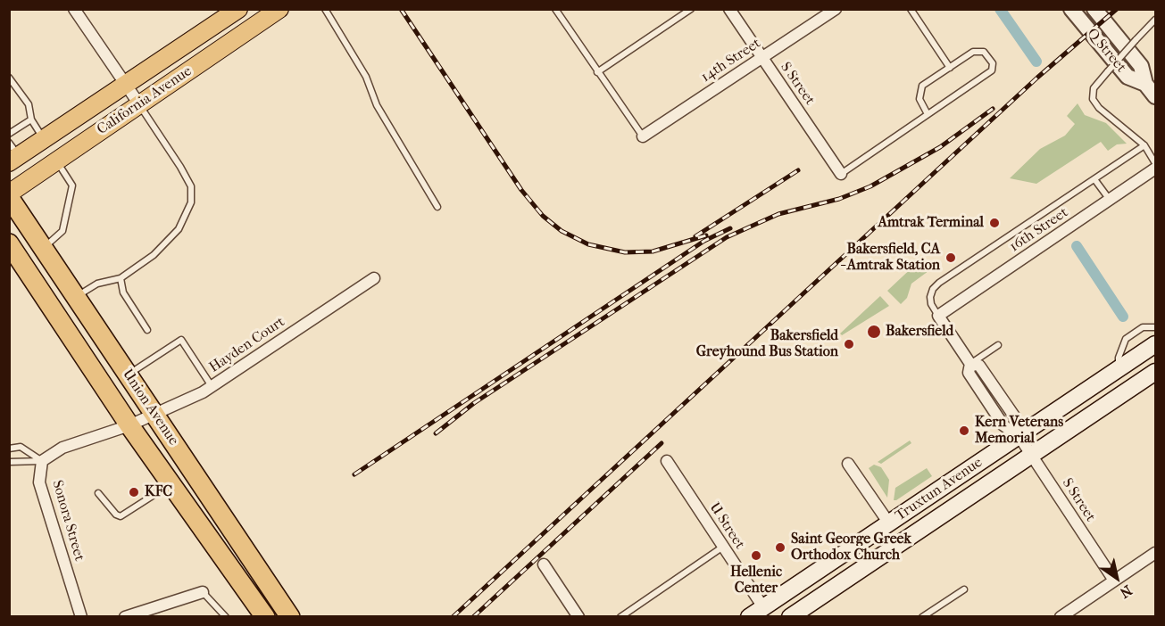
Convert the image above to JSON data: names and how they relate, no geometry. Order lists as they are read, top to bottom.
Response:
{
  "streets": {
    "highway": ["Union Avenue"],
    "main road": ["California Avenue", "Truxtun Avenue"],
    "street": [
      "Q Street",
      "14th Street",
      "S Street",
      "16th Street",
      "Hayden Court",
      "Sonora Street",
      "U Street"
    ]
  },
  "crossings": [
    ["14th Street", "S Street"],
    ["S Street", "16th Street"],
    ["S Street", "Truxtun Avenue"],
    ["California Avenue", "Union Avenue"],
    ["Hayden Court", "Union Avenue"],
    ["Truxtun Avenue", "U Street"]
  ],
  "places": [
    "Amtrak Terminal",
    "Bakersfield, CA - Amtrak Station",
    "Bakersfield",
    "Bakersfield Greyhound Bus Station",
    "Kern Veterans Memorial",
    "KFC",
    "Saint George Greek Orthodox Church",
    "Hellenic Center"
  ],
  "north": "bottom right"
}
